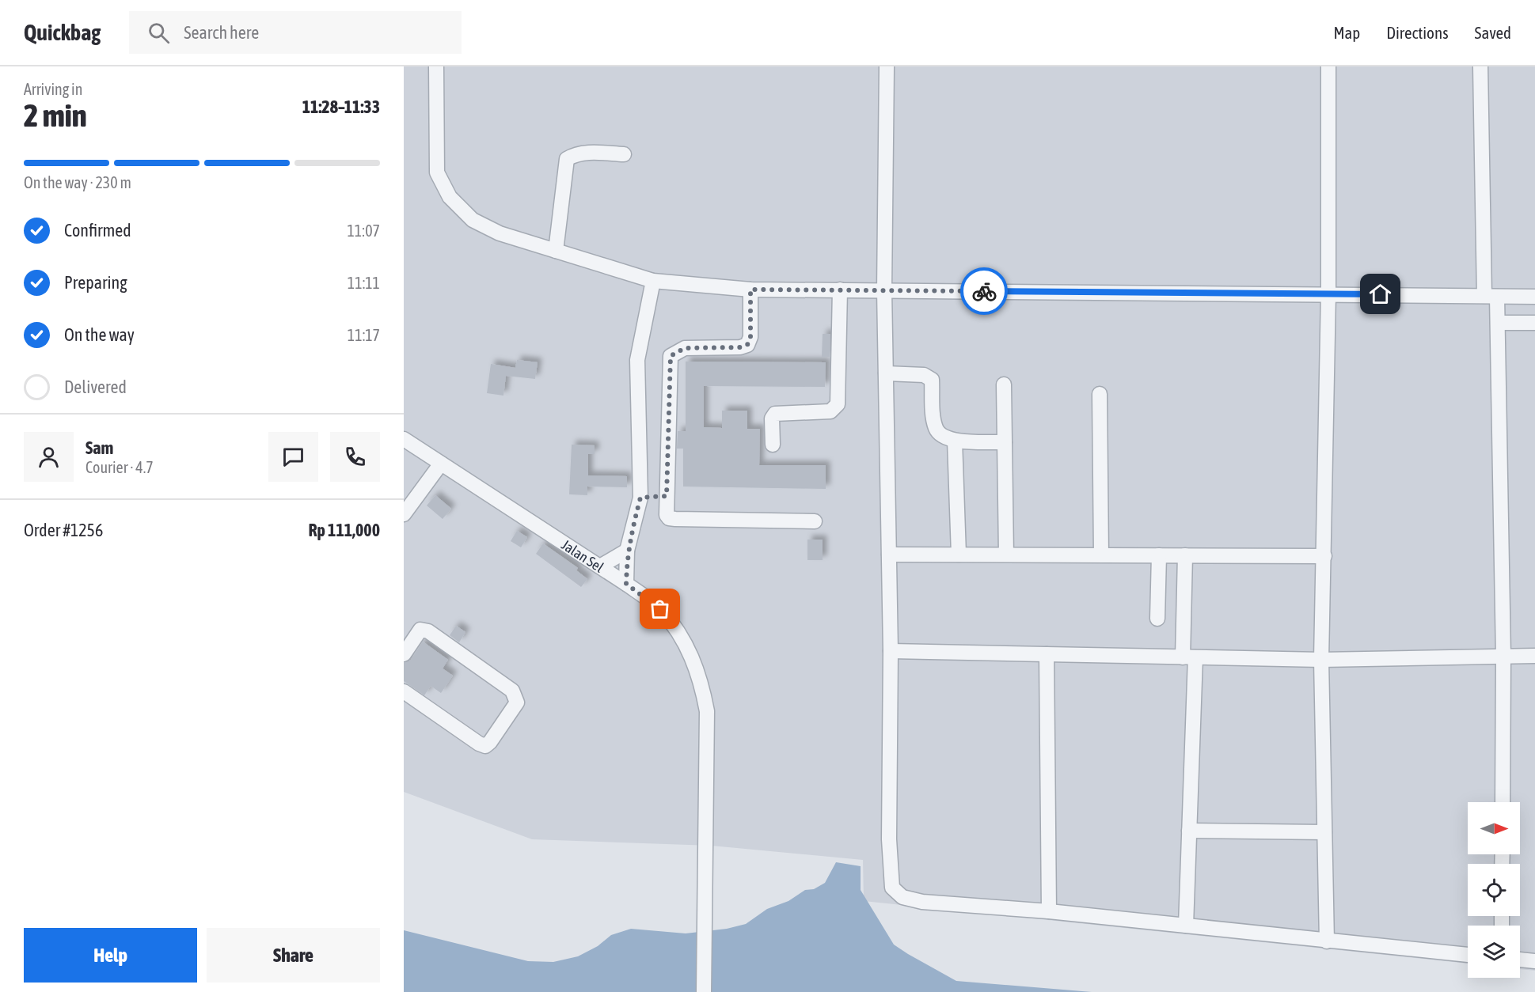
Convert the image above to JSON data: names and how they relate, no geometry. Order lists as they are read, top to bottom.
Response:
{
  "streets": {
    "street": ["Jalan Sel"]
  },
  "north": "right",
  "page": {
    "header": "Quickbag",
    "search": "Search here",
    "nav": ["Map", "Directions", "Saved"],
    "heading": ["2 min", "Arriving in", "11:28–11:33"],
    "panel": [
      "Sam",
      "Courier · 4.7",
      "Order #1256",
      "Rp 111,000"
    ],
    "bar": "On the way · 230 m",
    "list": [
      ["Confirmed", "11:07"],
      ["Preparing", "11:11"],
      ["On the way", "11:17"],
      "Delivered"
    ],
    "buttons": ["Help", "Share"]
  }
}
